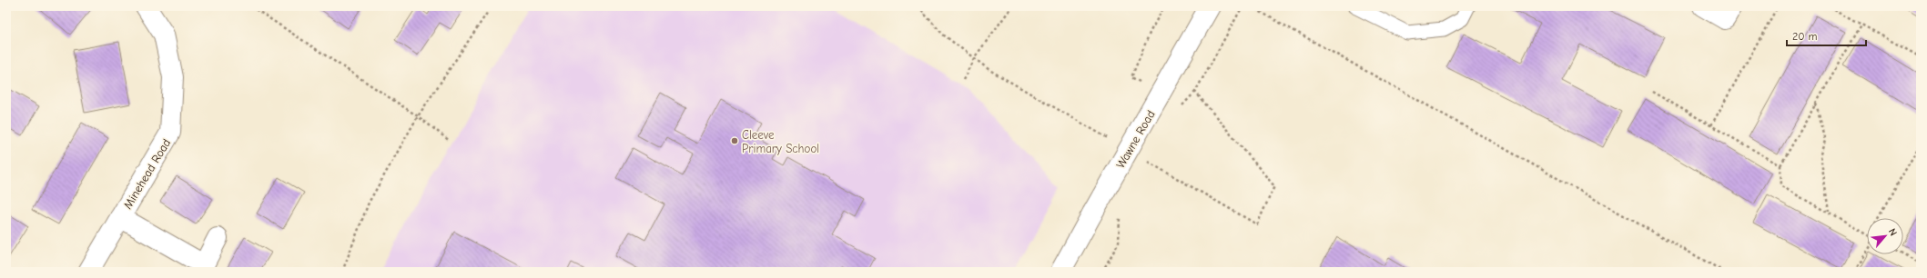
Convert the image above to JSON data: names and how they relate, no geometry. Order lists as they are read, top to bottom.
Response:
{
  "streets": {
    "street": ["Wawne Road", "Minehead Road"]
  },
  "places": ["Cleeve Primary School"],
  "scale_bar": "20 m",
  "north": "top right"
}
